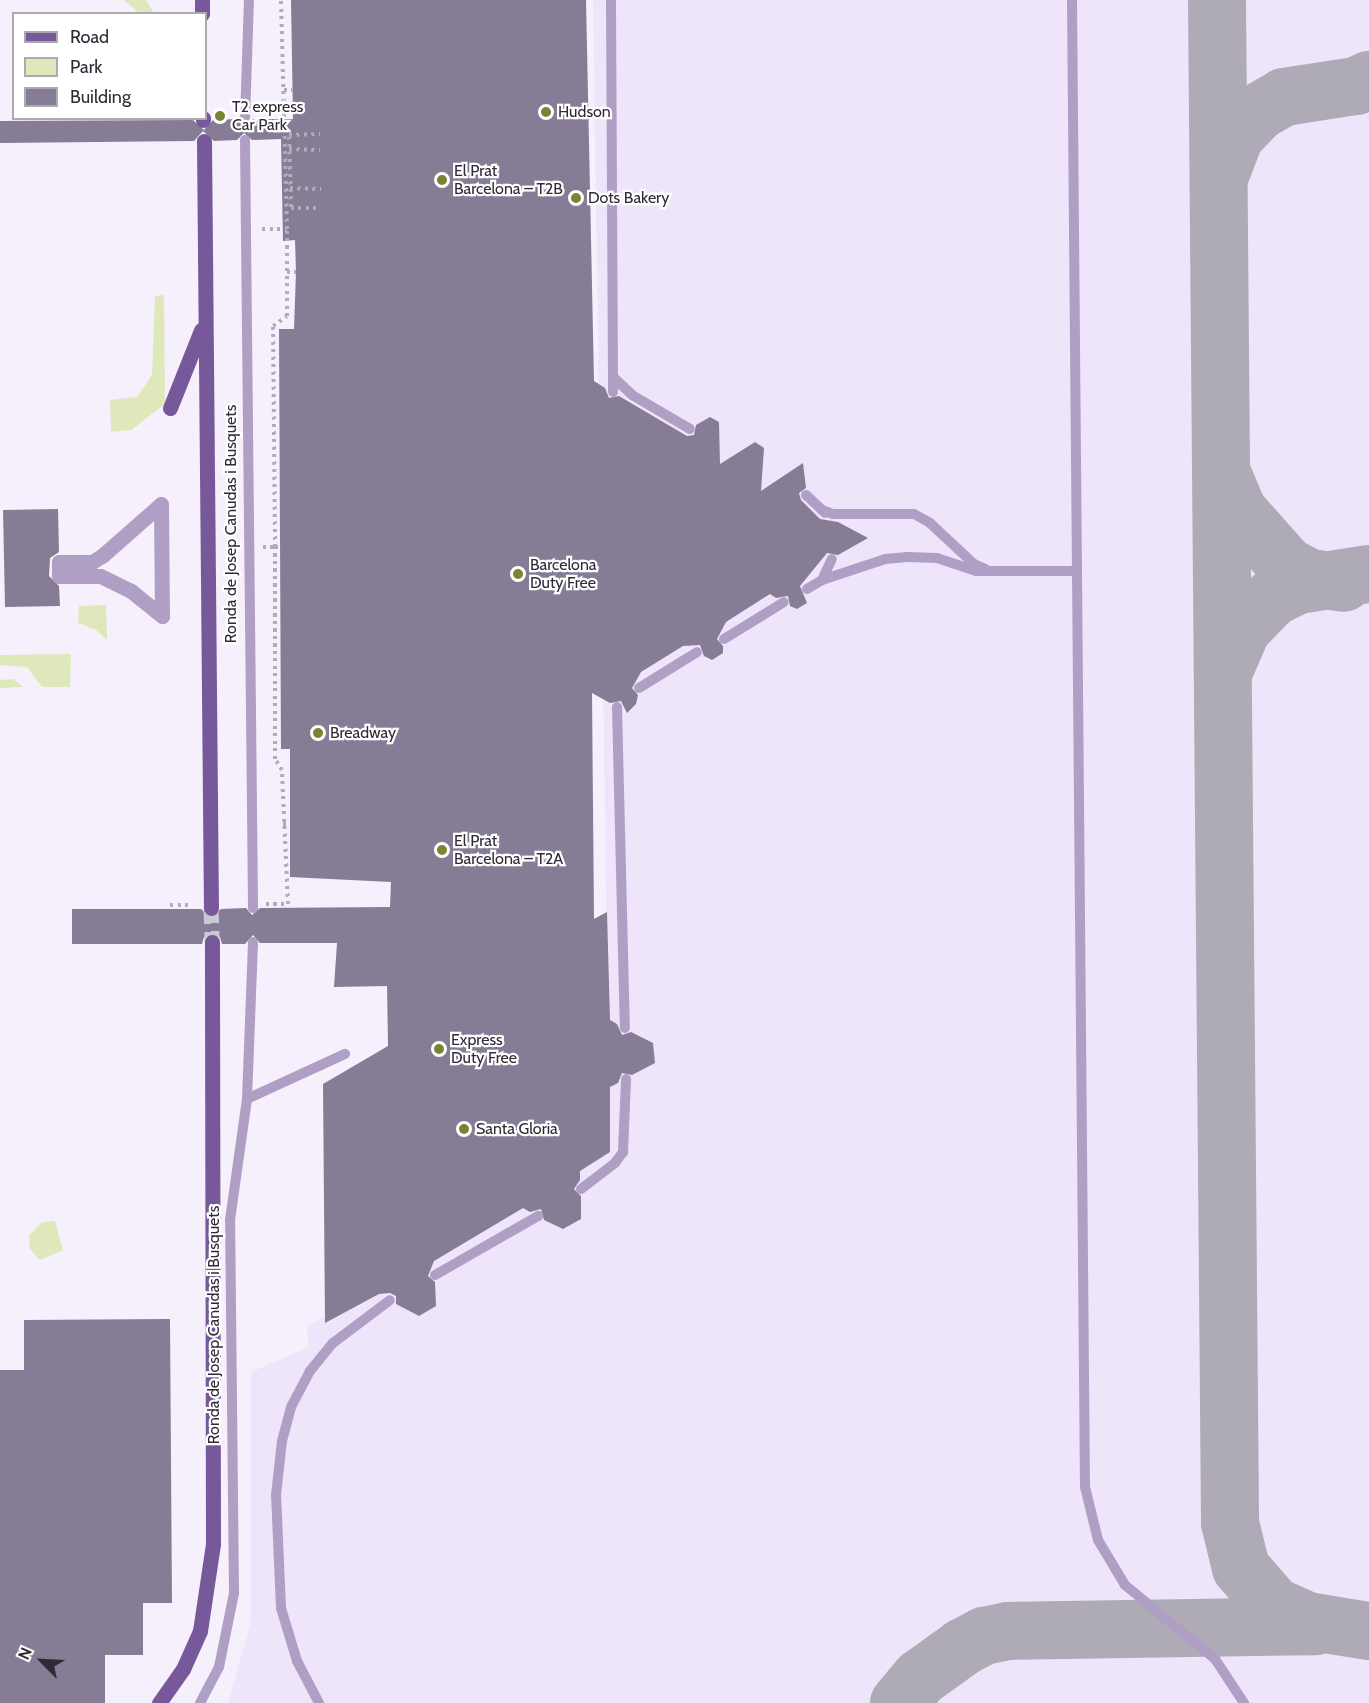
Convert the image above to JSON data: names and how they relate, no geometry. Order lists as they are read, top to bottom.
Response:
{
  "streets": {
    "main road": ["Ronda de Josep Canudas i Busquets"]
  },
  "places": [
    "Hudson",
    "T2 express Car Park",
    "El Prat Barcelona – T2B",
    "Dots Bakery",
    "Barcelona Duty Free",
    "Breadway",
    "El Prat Barcelona – T2A",
    "Express Duty Free",
    "Santa Gloria"
  ],
  "legend": ["Road", "Park", "Building"],
  "north": "top left"
}
